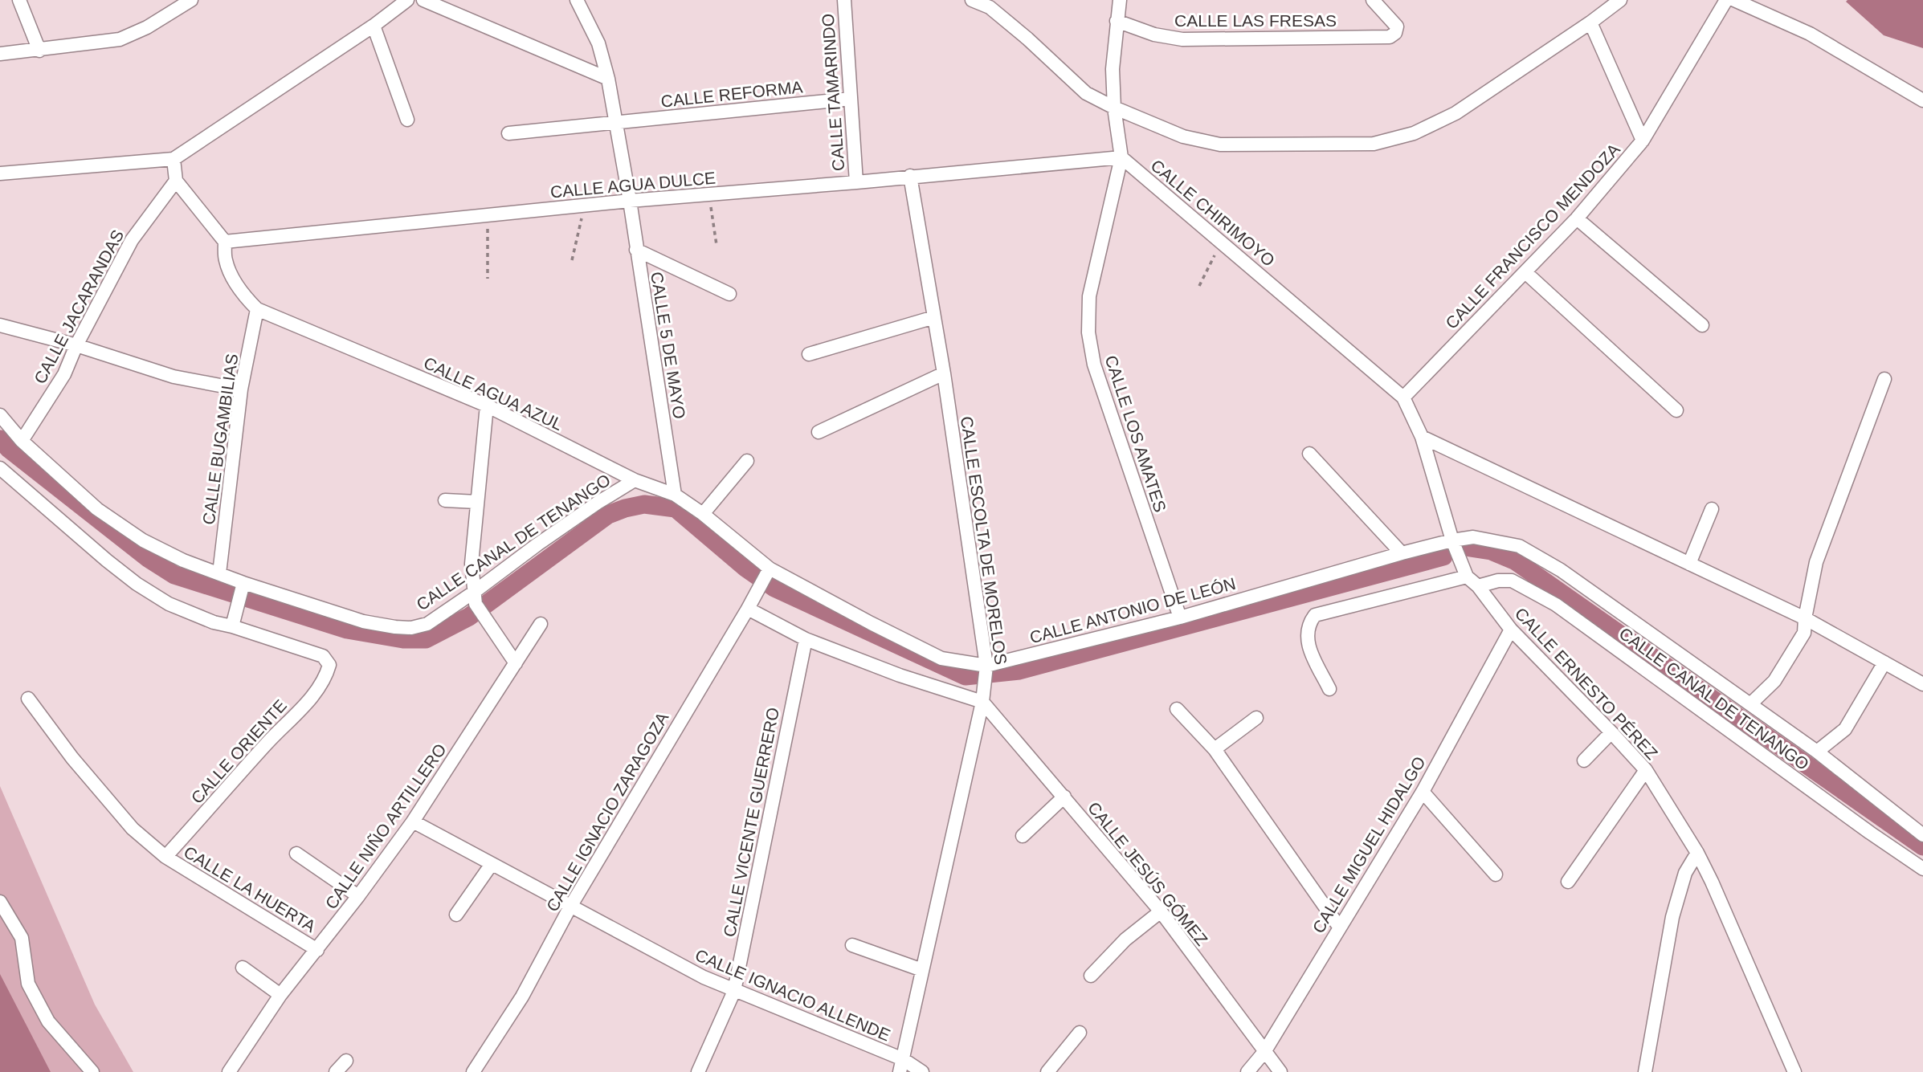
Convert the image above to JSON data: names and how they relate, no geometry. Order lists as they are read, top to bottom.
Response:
{
  "streets": {
    "street": [
      "CALLE LAS FRESAS",
      "CALLE TAMARINDO",
      "CALLE REFORMA",
      "CALLE AGUA DULCE",
      "CALLE CHIRIMOYO",
      "CALLE FRANCISCO MENDOZA",
      "CALLE JACARANDAS",
      "CALLE 5 DE MAYO",
      "CALLE AGUA AZUL",
      "CALLE LOS AMATES",
      "CALLE BUGAMBILIAS",
      "CALLE ESCOLTA DE MORELOS",
      "CALLE CANAL DE TENANGO",
      "CALLE ANTONIO DE LEÓN",
      "CALLE ERNESTO PÉREZ",
      "CALLE ORIENTE",
      "CALLE IGNACIO ZARAGOZA",
      "CALLE VICENTE GUERRERO",
      "CALLE NIÑO ARTILLERO",
      "CALLE MIGUEL HIDALGO",
      "CALLE JESÚS GÓMEZ",
      "CALLE LA HUERTA",
      "CALLE IGNACIO ALLENDE"
    ]
  },
  "crossings": [
    ["CALLE TAMARINDO", "CALLE REFORMA"],
    ["CALLE TAMARINDO", "CALLE AGUA DULCE"],
    ["CALLE REFORMA", "CALLE 5 DE MAYO"],
    ["CALLE AGUA DULCE", "CALLE CHIRIMOYO"],
    ["CALLE AGUA DULCE", "CALLE 5 DE MAYO"],
    ["CALLE AGUA DULCE", "CALLE AGUA AZUL"],
    ["CALLE AGUA DULCE", "CALLE LOS AMATES"],
    ["CALLE AGUA DULCE", "CALLE ESCOLTA DE MORELOS"],
    ["CALLE CHIRIMOYO", "CALLE FRANCISCO MENDOZA"],
    ["CALLE CHIRIMOYO", "CALLE LOS AMATES"],
    ["CALLE CHIRIMOYO", "CALLE ERNESTO PÉREZ"],
    ["CALLE FRANCISCO MENDOZA", "CALLE ERNESTO PÉREZ"],
    ["CALLE JACARANDAS", "CALLE CANAL DE TENANGO"],
    ["CALLE 5 DE MAYO", "CALLE AGUA AZUL"],
    ["CALLE AGUA AZUL", "CALLE BUGAMBILIAS"],
    ["CALLE AGUA AZUL", "CALLE CANAL DE TENANGO"],
    ["CALLE AGUA AZUL", "CALLE ANTONIO DE LEÓN"],
    ["CALLE AGUA AZUL", "CALLE IGNACIO ZARAGOZA"],
    ["CALLE LOS AMATES", "CALLE ANTONIO DE LEÓN"],
    ["CALLE BUGAMBILIAS", "CALLE CANAL DE TENANGO"],
    ["CALLE ESCOLTA DE MORELOS", "CALLE ANTONIO DE LEÓN"],
    ["CALLE ESCOLTA DE MORELOS", "CALLE JESÚS GÓMEZ"],
    ["CALLE ESCOLTA DE MORELOS", "CALLE IGNACIO ALLENDE"],
    ["CALLE CANAL DE TENANGO", "CALLE ERNESTO PÉREZ"],
    ["CALLE ANTONIO DE LEÓN", "CALLE ERNESTO PÉREZ"],
    ["CALLE ANTONIO DE LEÓN", "CALLE IGNACIO ZARAGOZA"],
    ["CALLE ERNESTO PÉREZ", "CALLE MIGUEL HIDALGO"],
    ["CALLE ORIENTE", "CALLE LA HUERTA"],
    ["CALLE IGNACIO ZARAGOZA", "CALLE IGNACIO ALLENDE"],
    ["CALLE VICENTE GUERRERO", "CALLE IGNACIO ALLENDE"],
    ["CALLE NIÑO ARTILLERO", "CALLE LA HUERTA"],
    ["CALLE NIÑO ARTILLERO", "CALLE IGNACIO ALLENDE"],
    ["CALLE MIGUEL HIDALGO", "CALLE JESÚS GÓMEZ"]
  ]
}
